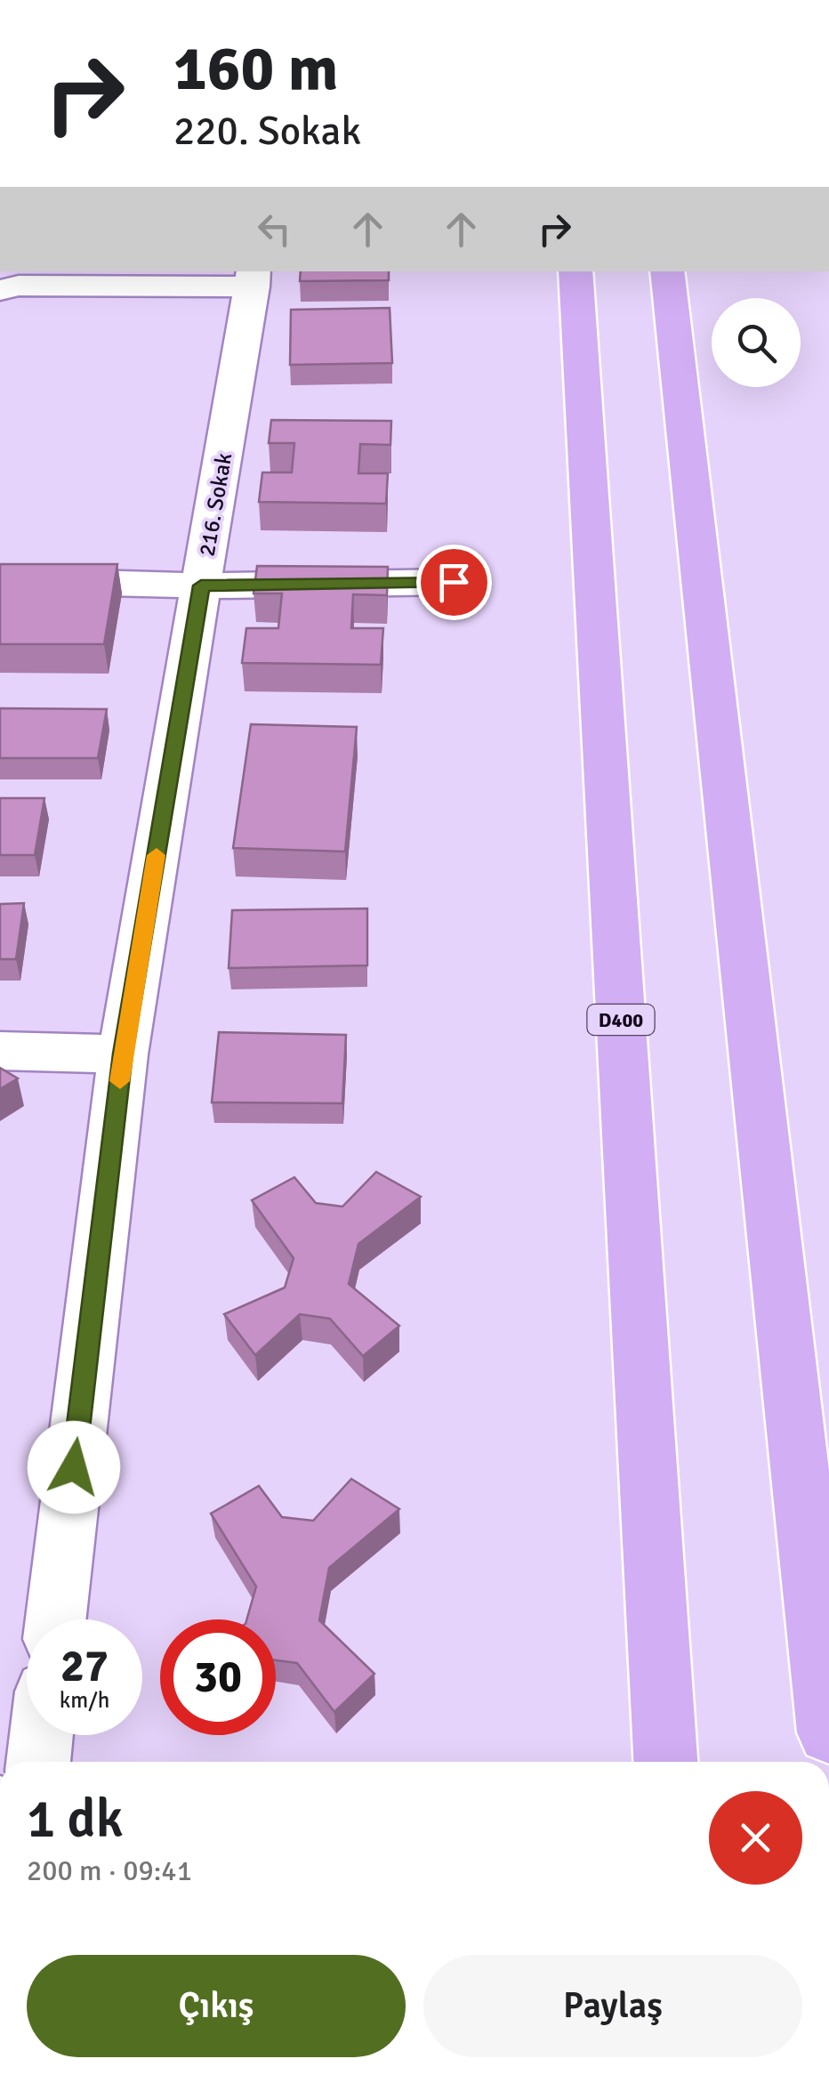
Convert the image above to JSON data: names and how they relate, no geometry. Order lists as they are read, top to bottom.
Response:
{
  "streets": {
    "highway": ["D400"],
    "street": ["216. Sokak"]
  },
  "page": {
    "turn": ["160 m", "220. Sokak"],
    "speed": "27 km/h",
    "limit": "30",
    "heading": ["1 dk", "200 m · 09:41"],
    "buttons": ["Çıkış", "Paylaş"]
  }
}
